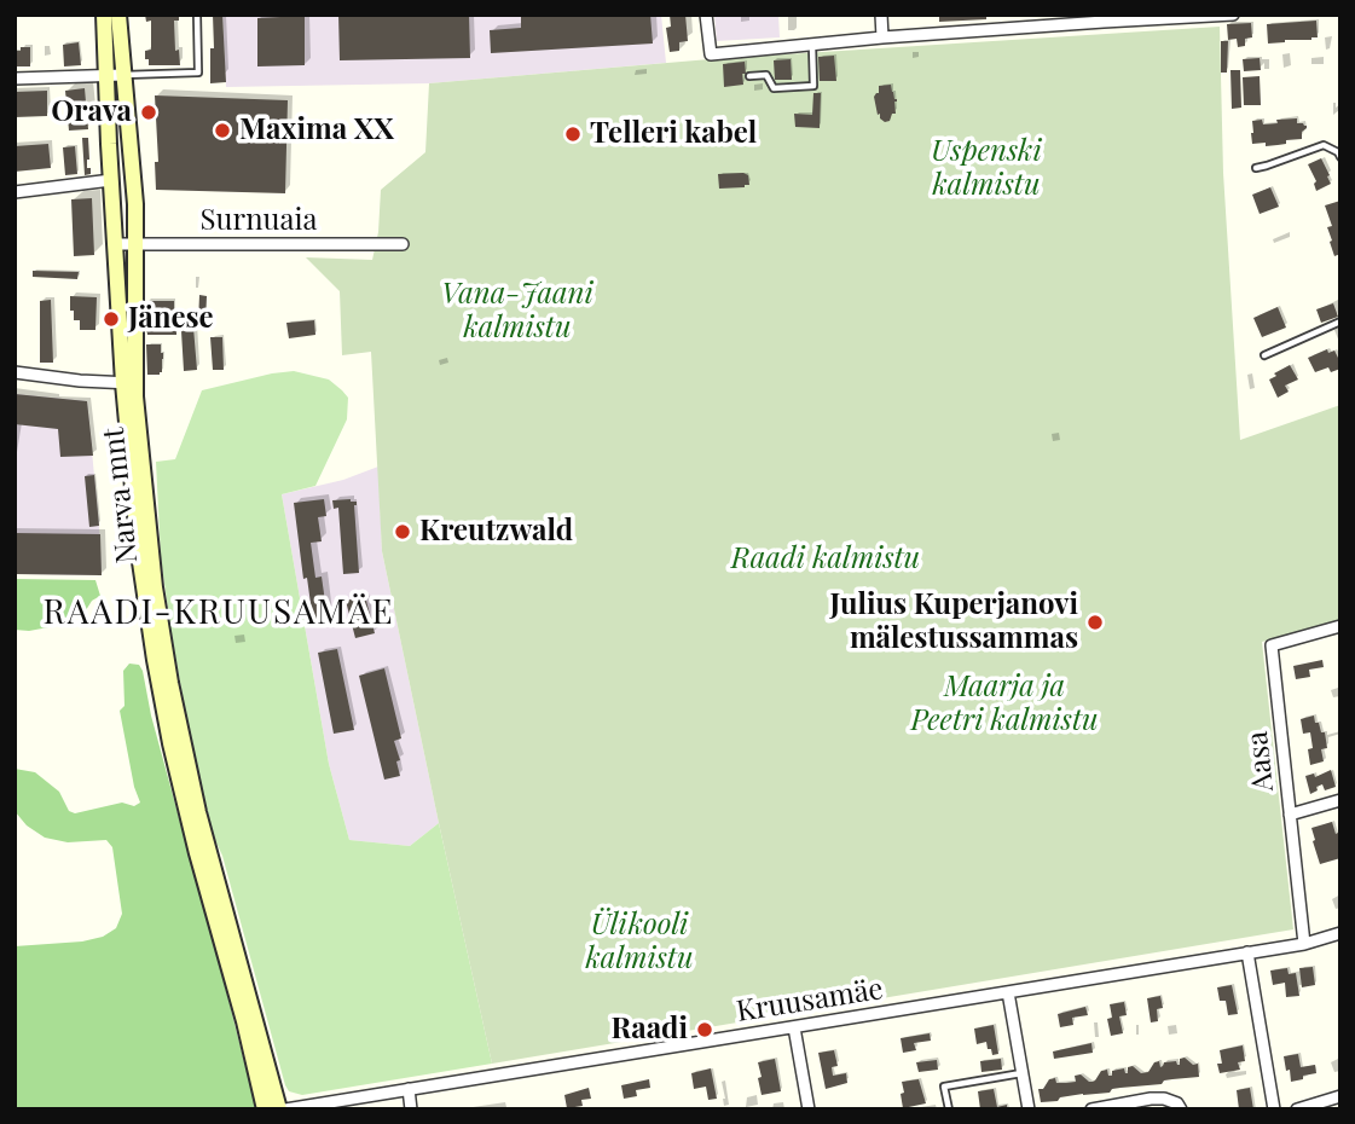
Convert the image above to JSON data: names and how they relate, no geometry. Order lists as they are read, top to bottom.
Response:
{
  "streets": {
    "main road": ["Narva mnt"],
    "street": ["Surnuaia", "Aasa", "Kruusamäe"]
  },
  "crossings": [
    ["Surnuaia", "Narva mnt"],
    ["Narva mnt", "Kruusamäe"],
    ["Aasa", "Kruusamäe"]
  ],
  "districts": ["RAADI-KRUUSAMÄE"],
  "parks": [
    "Uspenski kalmistu",
    "Vana-Jaani kalmistu",
    "Raadi kalmistu",
    "Maarja ja Peetri kalmistu",
    "Ülikooli kalmistu"
  ],
  "places": [
    "Orava",
    "Maxima XX",
    "Telleri kabel",
    "Jänese",
    "Kreutzwald",
    "Julius Kuperjanovi mälestussammas",
    "Raadi"
  ]
}
